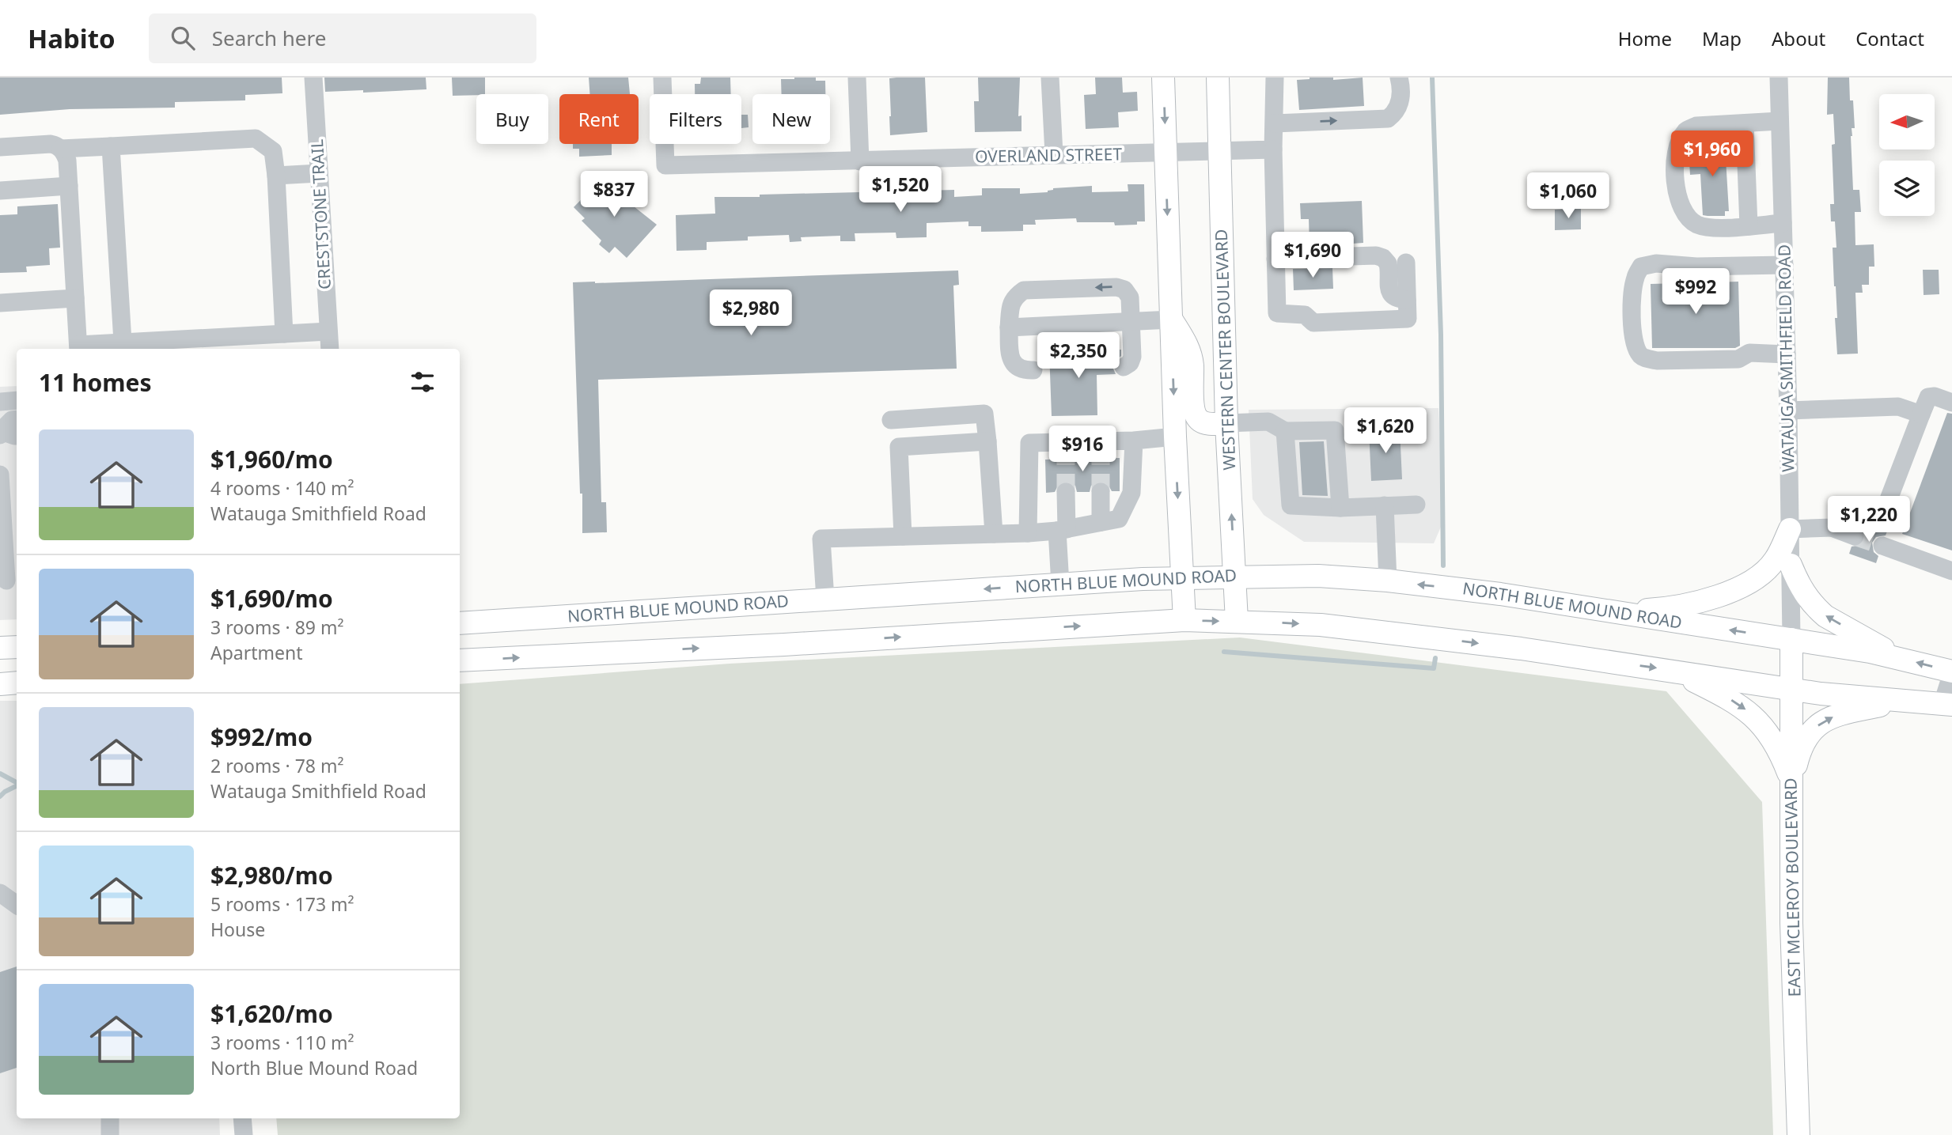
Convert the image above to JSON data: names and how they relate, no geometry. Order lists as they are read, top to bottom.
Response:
{
  "streets": {
    "main road": ["WESTERN CENTER BOULEVARD", "NORTH BLUE MOUND ROAD", "EAST MCLEROY BOULEVARD"],
    "street": ["OVERLAND STREET", "CRESTSTONE TRAIL", "WATAUGA SMITHFIELD ROAD"]
  },
  "crossings": [
    ["OVERLAND STREET", "WESTERN CENTER BOULEVARD"],
    ["WESTERN CENTER BOULEVARD", "NORTH BLUE MOUND ROAD"],
    ["WATAUGA SMITHFIELD ROAD", "NORTH BLUE MOUND ROAD"],
    ["WATAUGA SMITHFIELD ROAD", "EAST MCLEROY BOULEVARD"],
    ["NORTH BLUE MOUND ROAD", "EAST MCLEROY BOULEVARD"]
  ],
  "north": "left",
  "page": {
    "header": "Habito",
    "search": "Search here",
    "nav": [
      "Home",
      "Map",
      "About",
      "Contact"
    ],
    "chip": [
      "Buy",
      "Rent",
      "Filters",
      "New"
    ],
    "price": [
      "$1,960",
      "$1,520",
      "$837",
      "$1,060",
      "$1,690",
      "$992",
      "$2,980",
      "$2,350",
      "$1,620",
      "$916",
      "$1,220"
    ],
    "heading": "11 homes",
    "list": [
      {
        "name": "$1,960/mo",
        "note": "4 rooms · 140 m² · Watauga Smithfield Road"
      },
      {
        "name": "$1,690/mo",
        "note": "3 rooms · 89 m² · Apartment"
      },
      {
        "name": "$992/mo",
        "note": "2 rooms · 78 m² · Watauga Smithfield Road"
      },
      {
        "name": "$2,980/mo",
        "note": "5 rooms · 173 m² · House"
      },
      {
        "name": "$1,620/mo",
        "note": "3 rooms · 110 m² · North Blue Mound Road"
      }
    ]
  }
}
